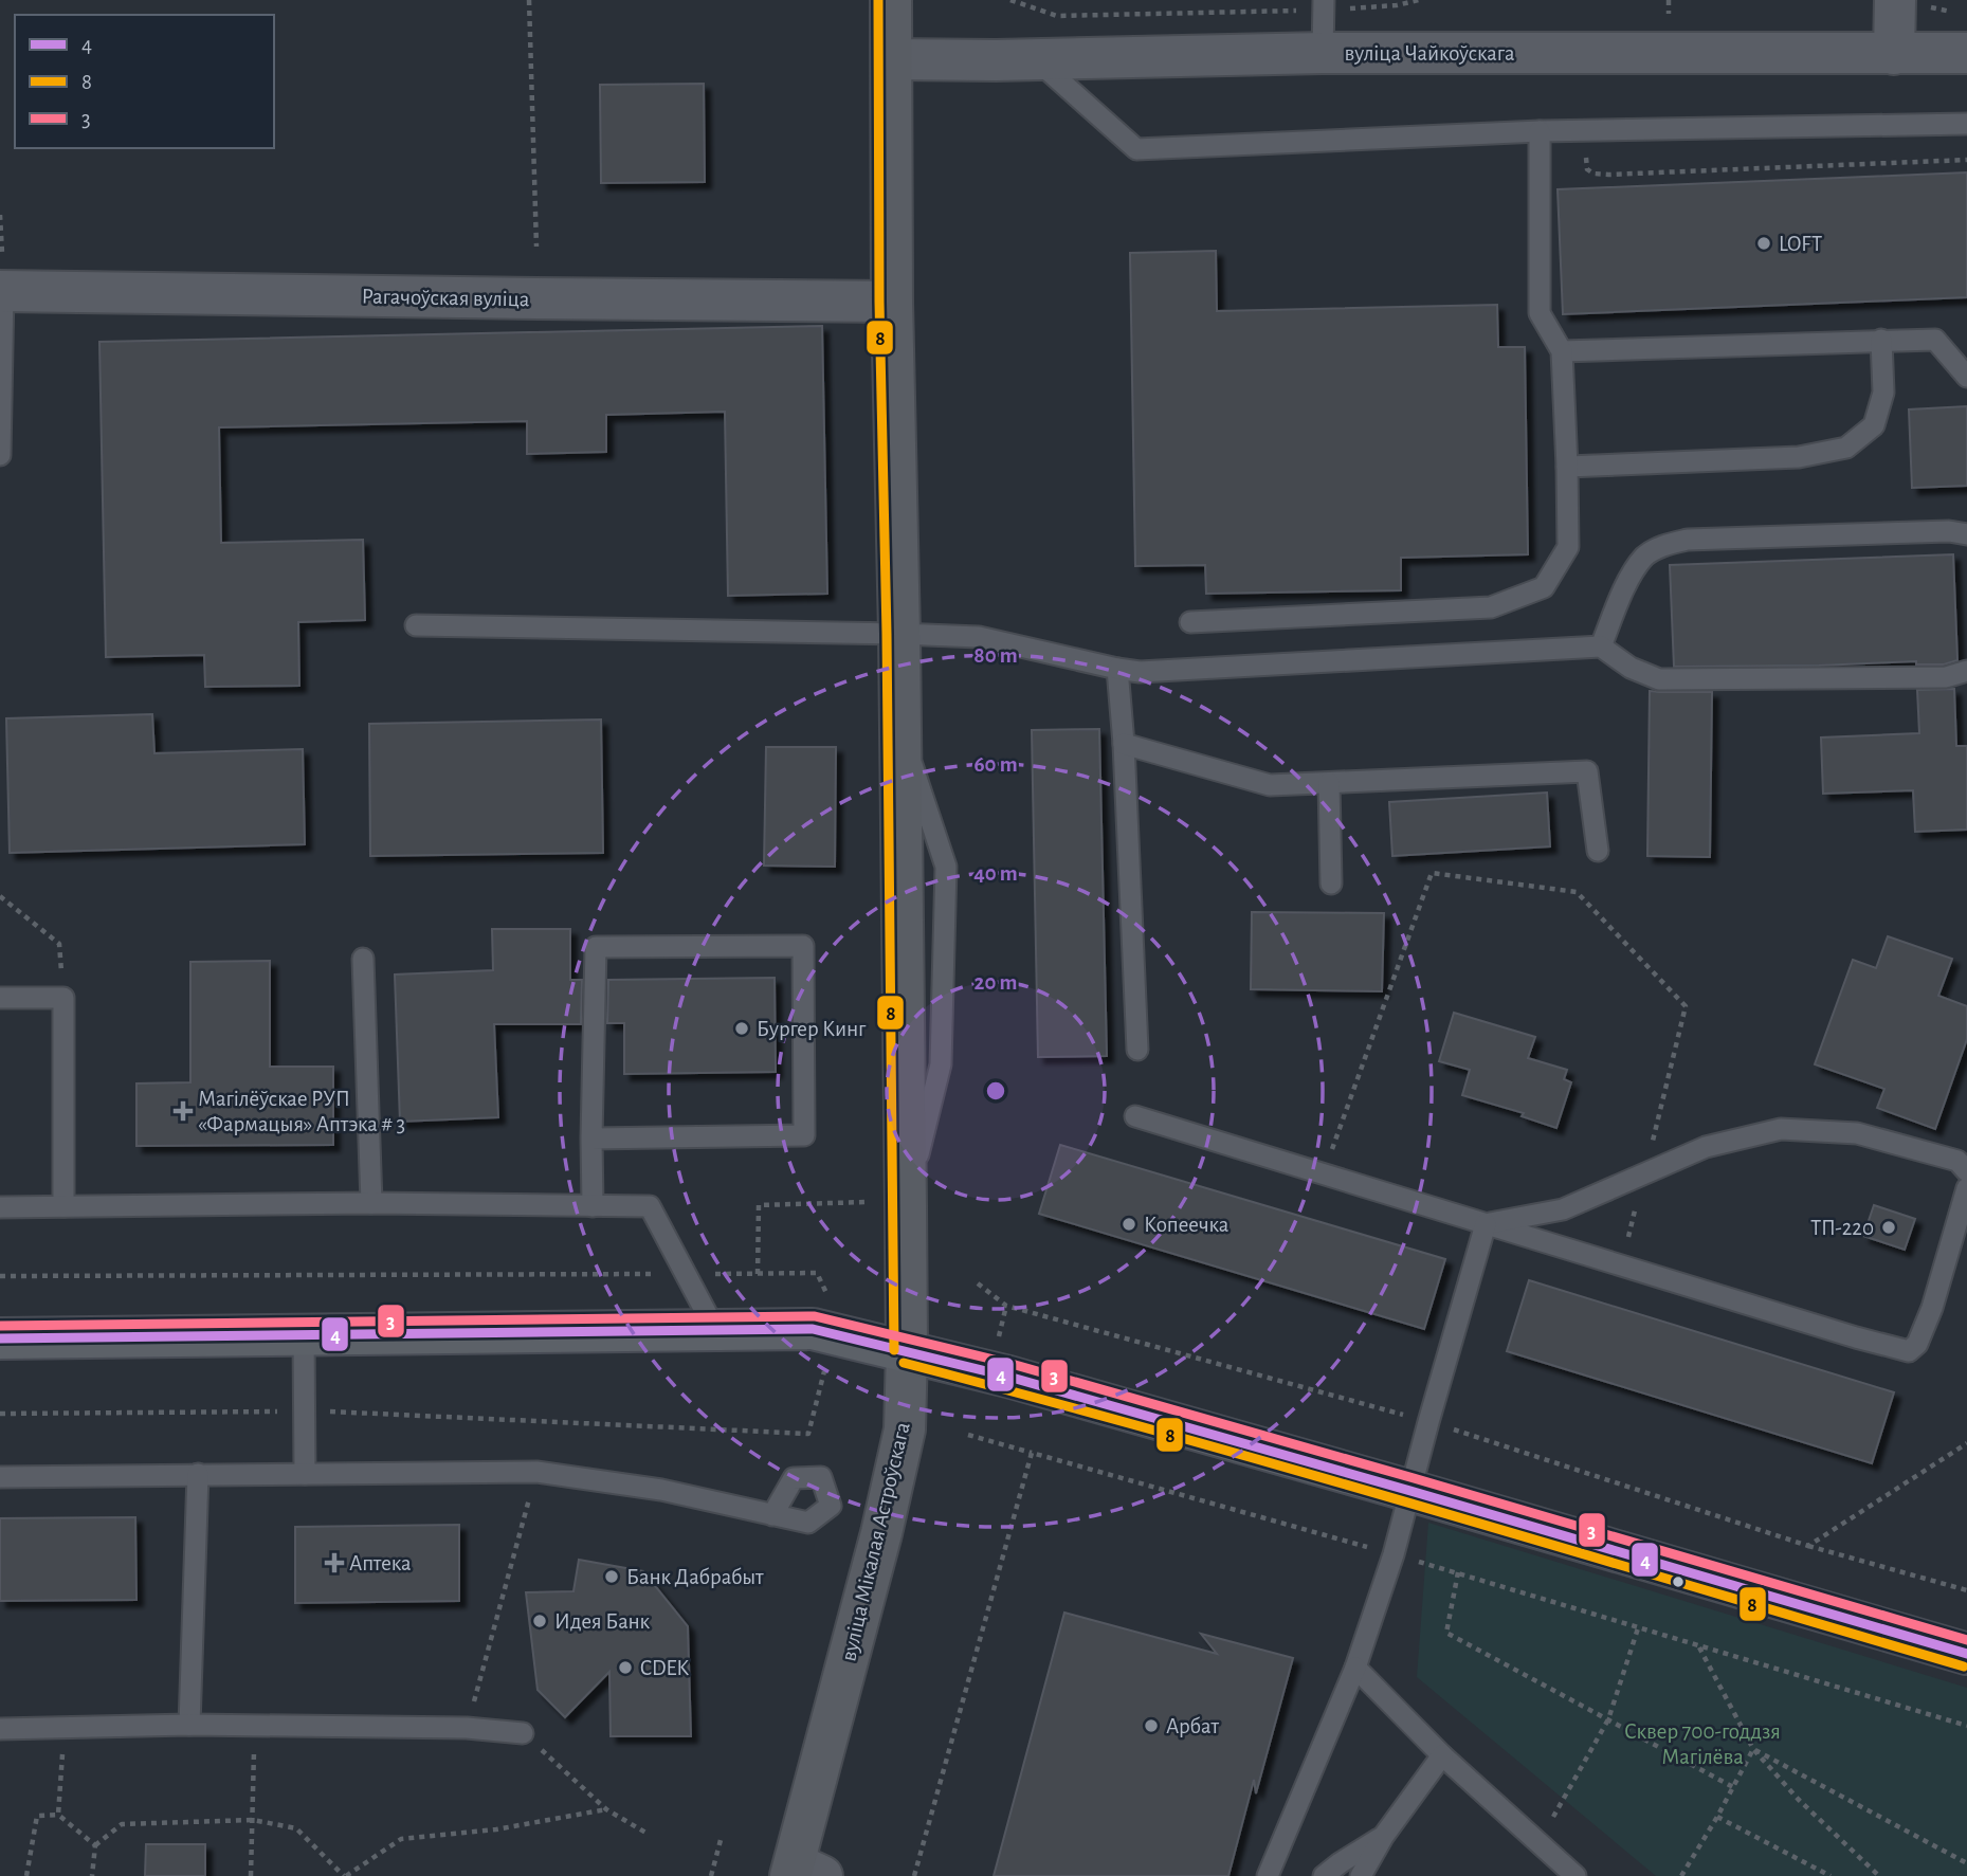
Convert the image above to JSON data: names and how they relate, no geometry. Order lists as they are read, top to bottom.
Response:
{
  "streets": {
    "main road": ["вуліца Мікалая Астроўскага"],
    "street": ["вуліца Чайкоўскага", "Рагачоўская вуліца"]
  },
  "crossings": [
    ["вуліца Чайкоўскага", "вуліца Мікалая Астроўскага"],
    ["Рагачоўская вуліца", "вуліца Мікалая Астроўскага"]
  ],
  "parks": ["Сквер 700-годдзя Магілёва"],
  "places": {
    "other": [
      "LOFT",
      "Бургер Кинг",
      "Копеечка",
      "ТП-220",
      "Банк Дабрабыт",
      "Идея Банк",
      "CDEK",
      "Арбат"
    ],
    "health": ["Магілёўскае РУП «Фармацыя» Аптэка # 3", "Аптека"]
  },
  "lines": ["transit line 8", "transit line 3", "transit line 4"],
  "legend": ["4", "8", "3"],
  "rings": [
    "80 m",
    "60 m",
    "40 m",
    "20 m"
  ]
}
